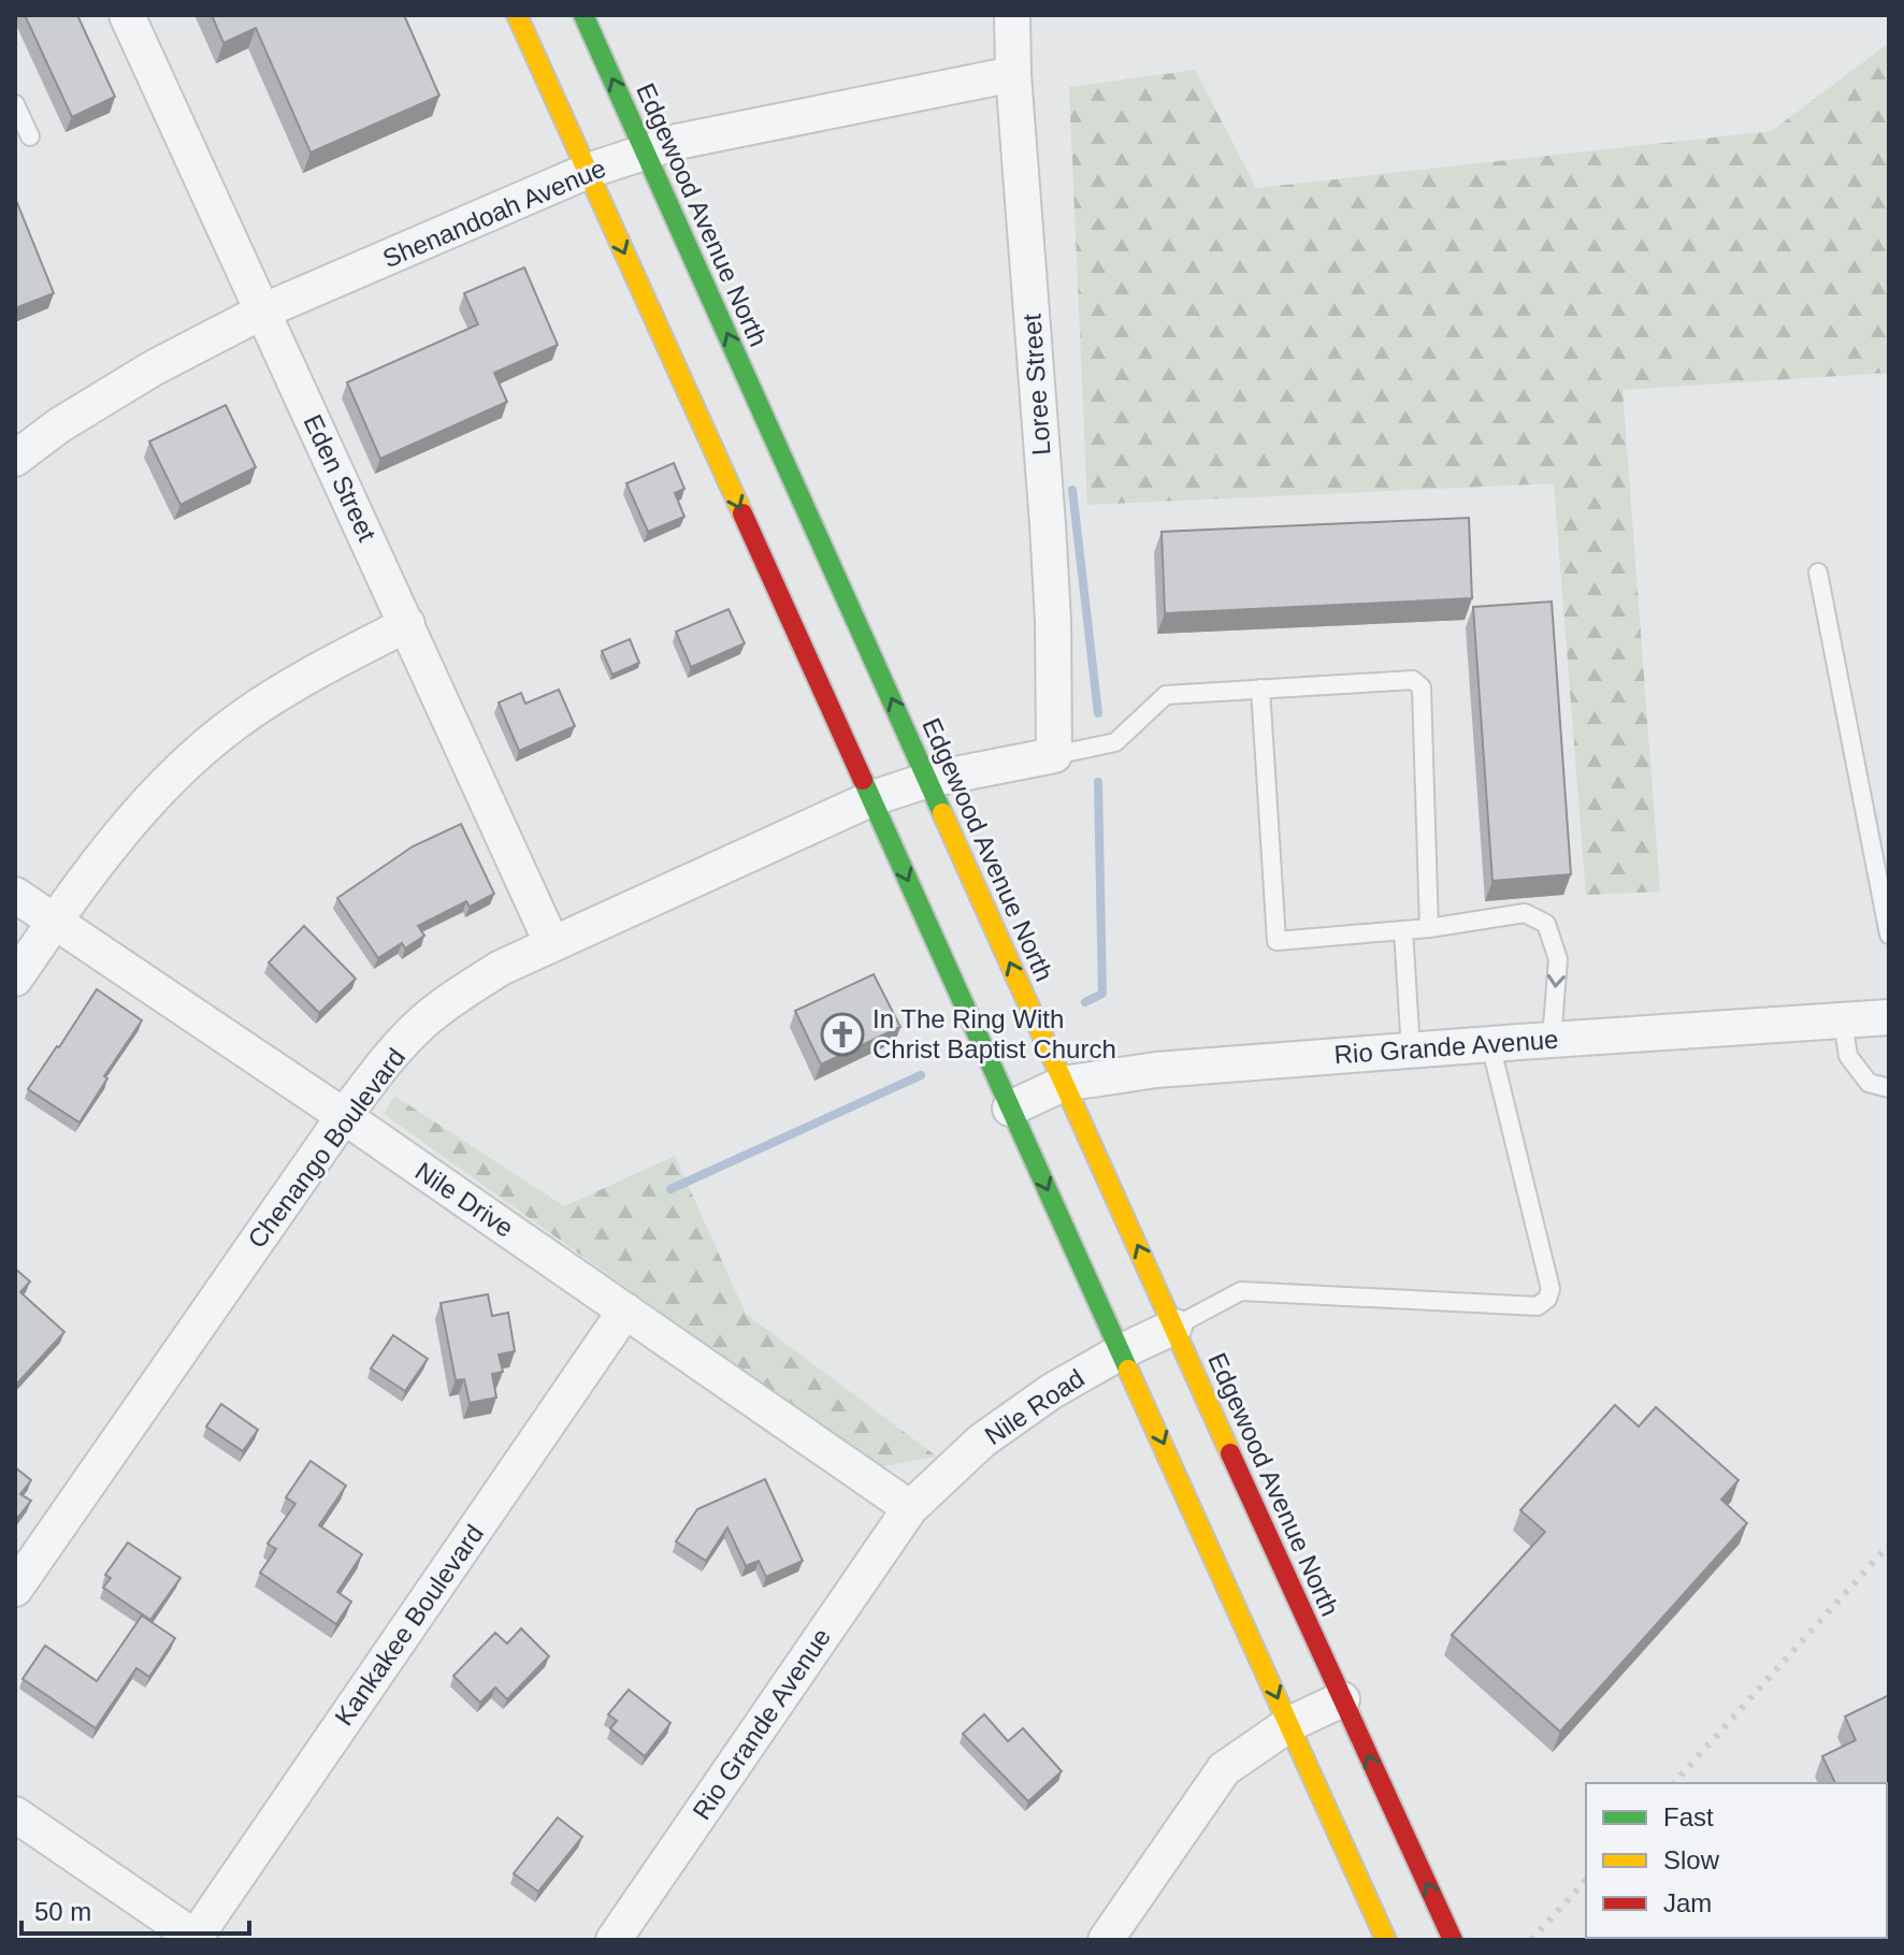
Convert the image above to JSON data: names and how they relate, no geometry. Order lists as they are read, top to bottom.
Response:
{
  "streets": {
    "main road": ["Edgewood Avenue North"],
    "street": [
      "Shenandoah Avenue",
      "Loree Street",
      "Eden Street",
      "Rio Grande Avenue",
      "Chenango Boulevard",
      "Nile Drive",
      "Nile Road",
      "Kankakee Boulevard"
    ]
  },
  "crossings": [
    ["Shenandoah Avenue", "Edgewood Avenue North"],
    ["Shenandoah Avenue", "Loree Street"],
    ["Shenandoah Avenue", "Eden Street"],
    ["Edgewood Avenue North", "Rio Grande Avenue"],
    ["Edgewood Avenue North", "Chenango Boulevard"],
    ["Edgewood Avenue North", "Nile Road"],
    ["Loree Street", "Chenango Boulevard"],
    ["Eden Street", "Chenango Boulevard"],
    ["Rio Grande Avenue", "Nile Drive"],
    ["Rio Grande Avenue", "Nile Road"],
    ["Chenango Boulevard", "Nile Drive"],
    ["Nile Drive", "Nile Road"],
    ["Nile Drive", "Kankakee Boulevard"]
  ],
  "places": {
    "church": ["In The Ring With Christ Baptist Church"]
  },
  "legend": ["Fast", "Slow", "Jam"],
  "scale_bar": "50 m"
}
